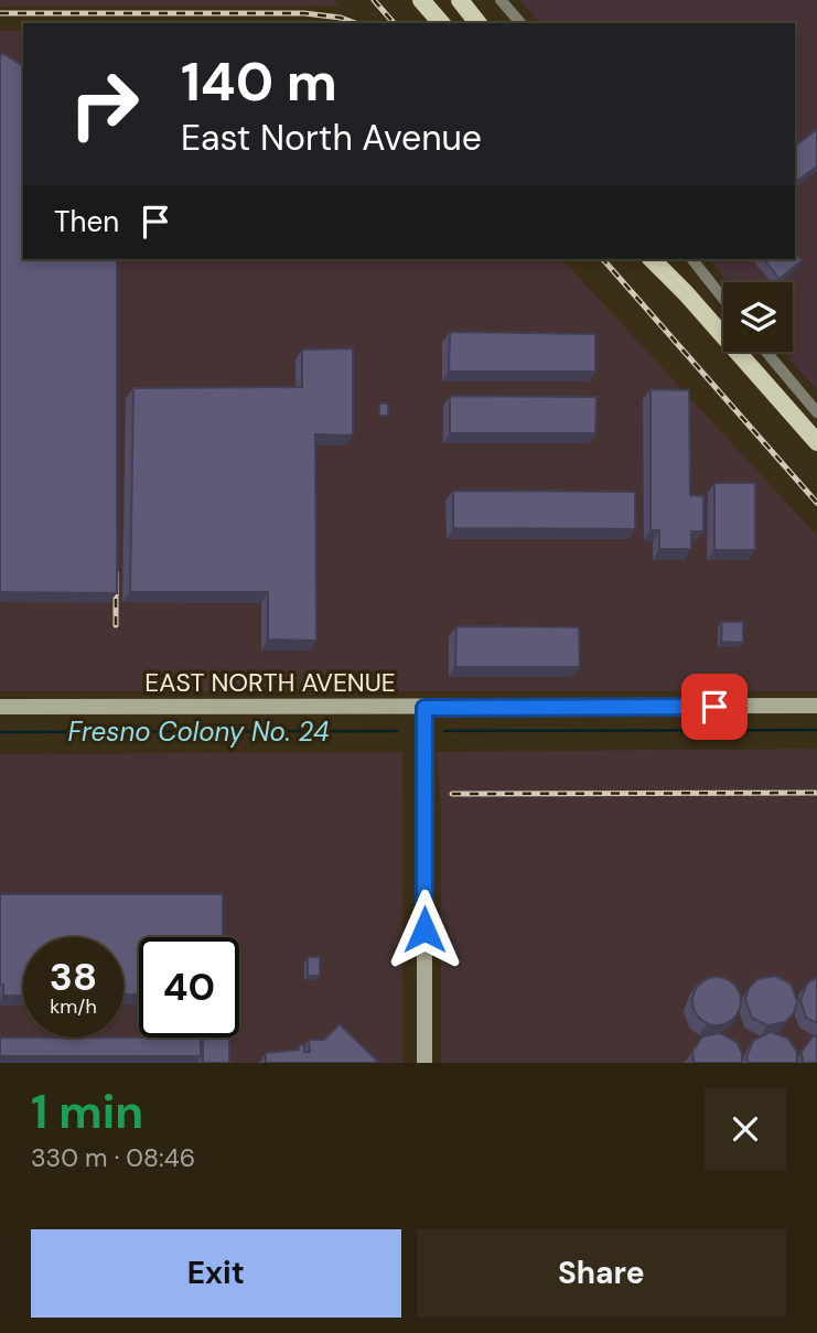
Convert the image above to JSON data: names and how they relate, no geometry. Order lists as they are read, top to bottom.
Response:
{
  "streets": {
    "street": ["EAST NORTH AVENUE"]
  },
  "water": ["Fresno Colony No. 24"],
  "page": {
    "turn": ["140 m", "East North Avenue"],
    "then": "Then",
    "speed": "38 km/h",
    "limit": "40",
    "heading": ["1 min", "330 m · 08:46"],
    "buttons": ["Exit", "Share"]
  }
}
